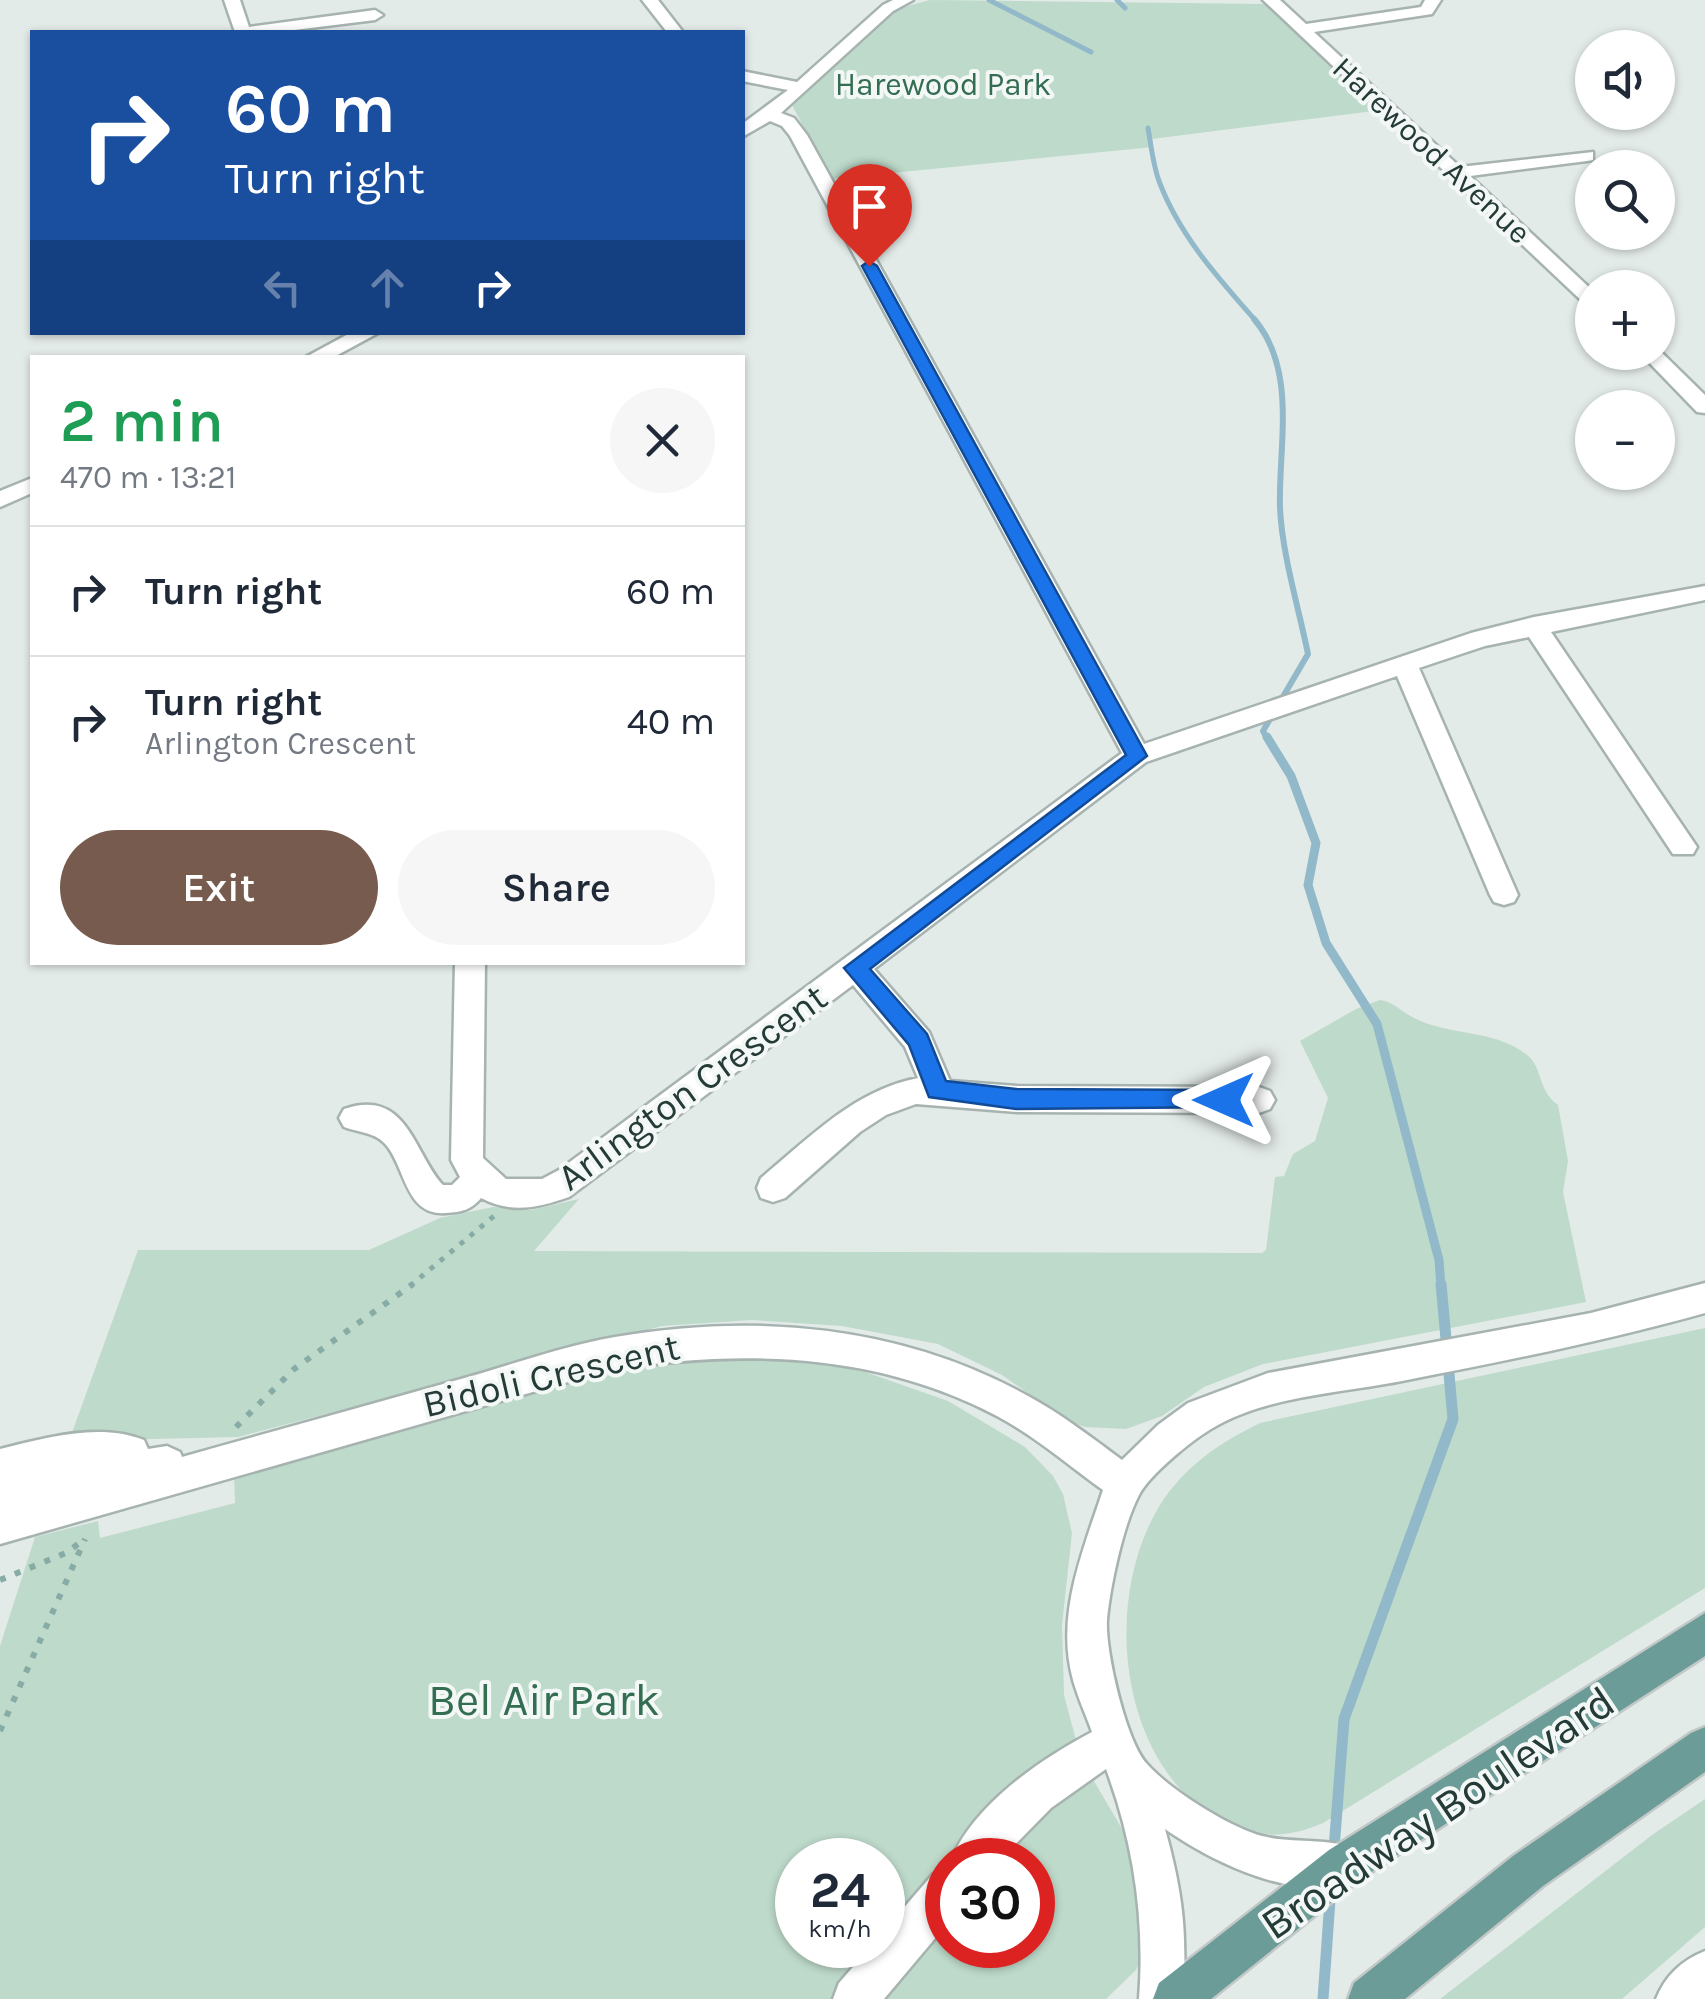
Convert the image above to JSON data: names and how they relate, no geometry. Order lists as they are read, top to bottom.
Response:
{
  "streets": {
    "main road": ["Broadway Boulevard"],
    "street": ["Harewood Avenue", "Arlington Crescent", "Bidoli Crescent"]
  },
  "parks": ["Harewood Park", "Bel Air Park"],
  "page": {
    "map_buttons": ["+", "−"],
    "turn": ["60 m", "Turn right"],
    "heading": ["2 min", "470 m · 13:21"],
    "list": [
      {
        "name": "Turn right",
        "value": "60 m"
      },
      {
        "name": "Turn right",
        "note": "Arlington Crescent",
        "value": "40 m"
      }
    ],
    "buttons": ["Exit", "Share"],
    "speed": "24 km/h",
    "limit": "30"
  }
}
